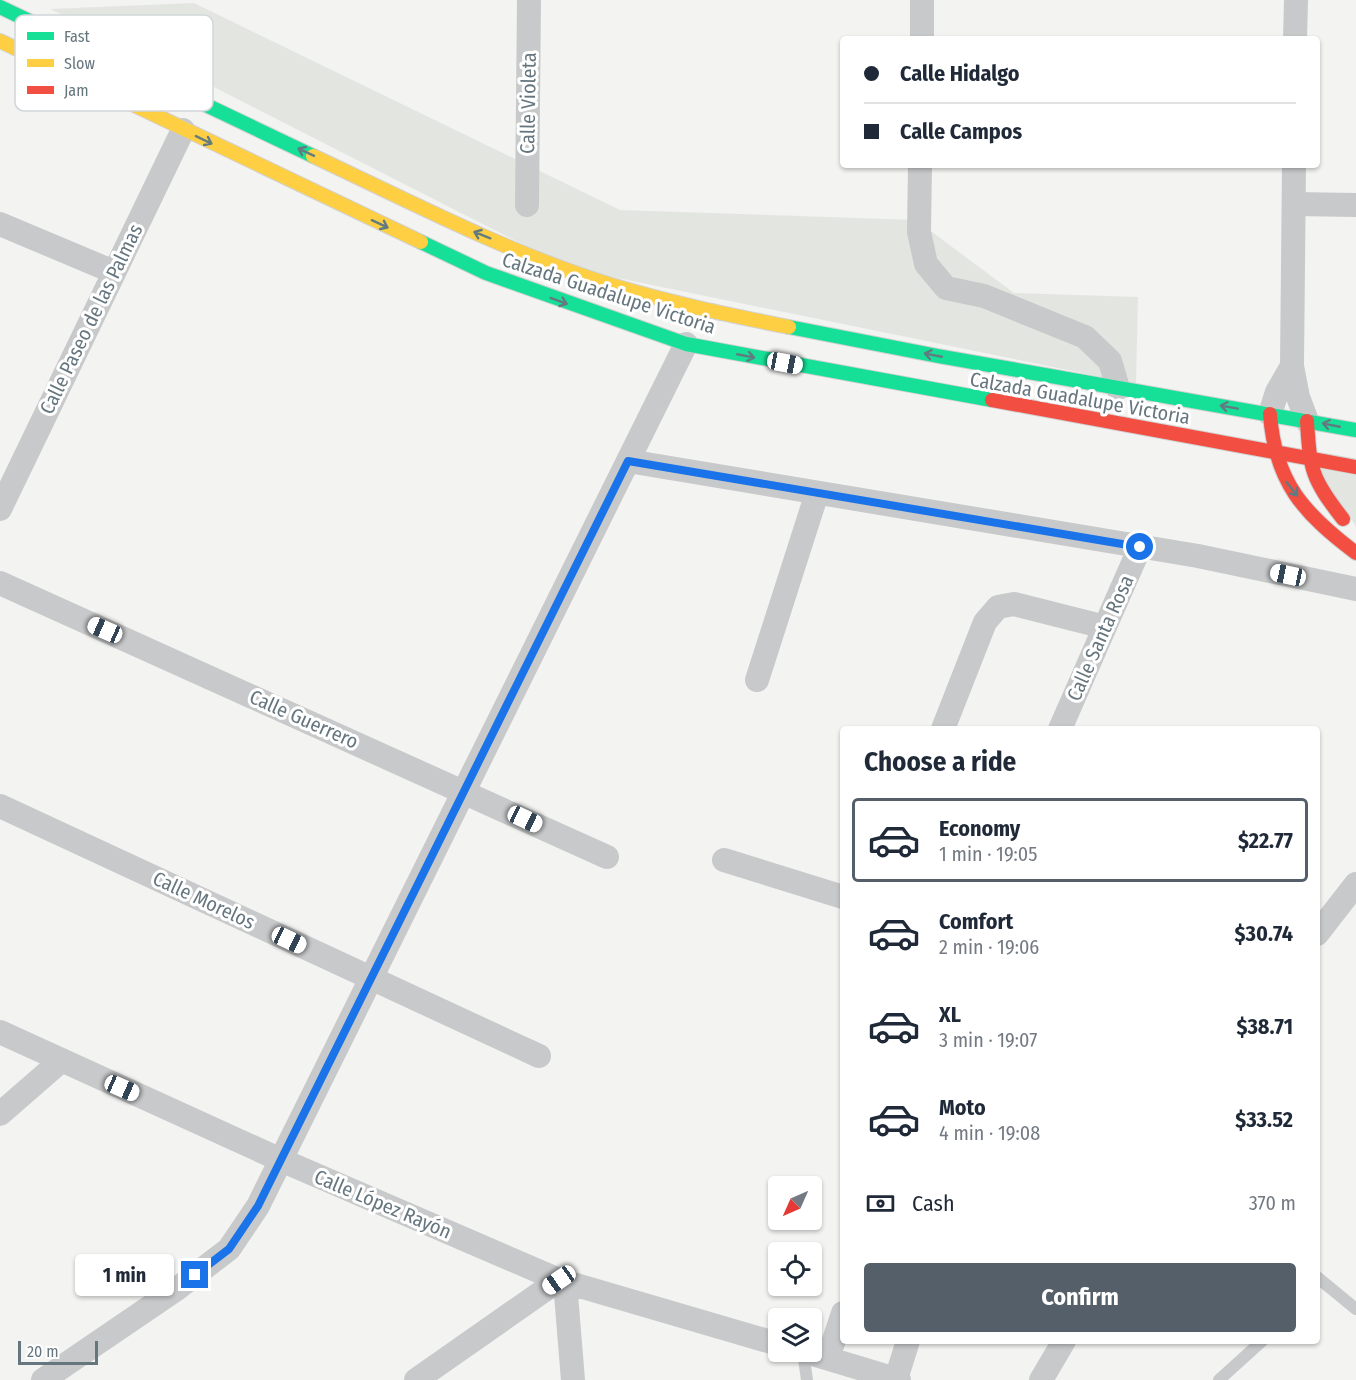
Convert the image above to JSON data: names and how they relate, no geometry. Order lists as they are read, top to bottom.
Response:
{
  "streets": {
    "main road": ["Calzada Guadalupe Victoria"],
    "street": [
      "Calle Violeta",
      "Calle Paseo de las Palmas",
      "Calle Santa Rosa",
      "Calle Guerrero",
      "Calle Morelos",
      "Calle López Rayón"
    ]
  },
  "crossings": [
    ["Calzada Guadalupe Victoria", "Calle Paseo de las Palmas"]
  ],
  "legend": ["Fast", "Slow", "Jam"],
  "scale_bar": "20 m",
  "north": "bottom left",
  "page": {
    "banner": ["Calle Hidalgo", "Calle Campos"],
    "heading": "Choose a ride",
    "list": [
      {
        "name": "Economy",
        "note": "1 min · 19:05",
        "value": "$22.77"
      },
      {
        "name": "Comfort",
        "note": "2 min · 19:06",
        "value": "$30.74"
      },
      {
        "name": "XL",
        "note": "3 min · 19:07",
        "value": "$38.71"
      },
      {
        "name": "Moto",
        "note": "4 min · 19:08",
        "value": "$33.52"
      }
    ],
    "pay": ["Cash", "370 m"],
    "buttons": "Confirm",
    "bubble": "1 min",
    "scale": "20 m"
  }
}
